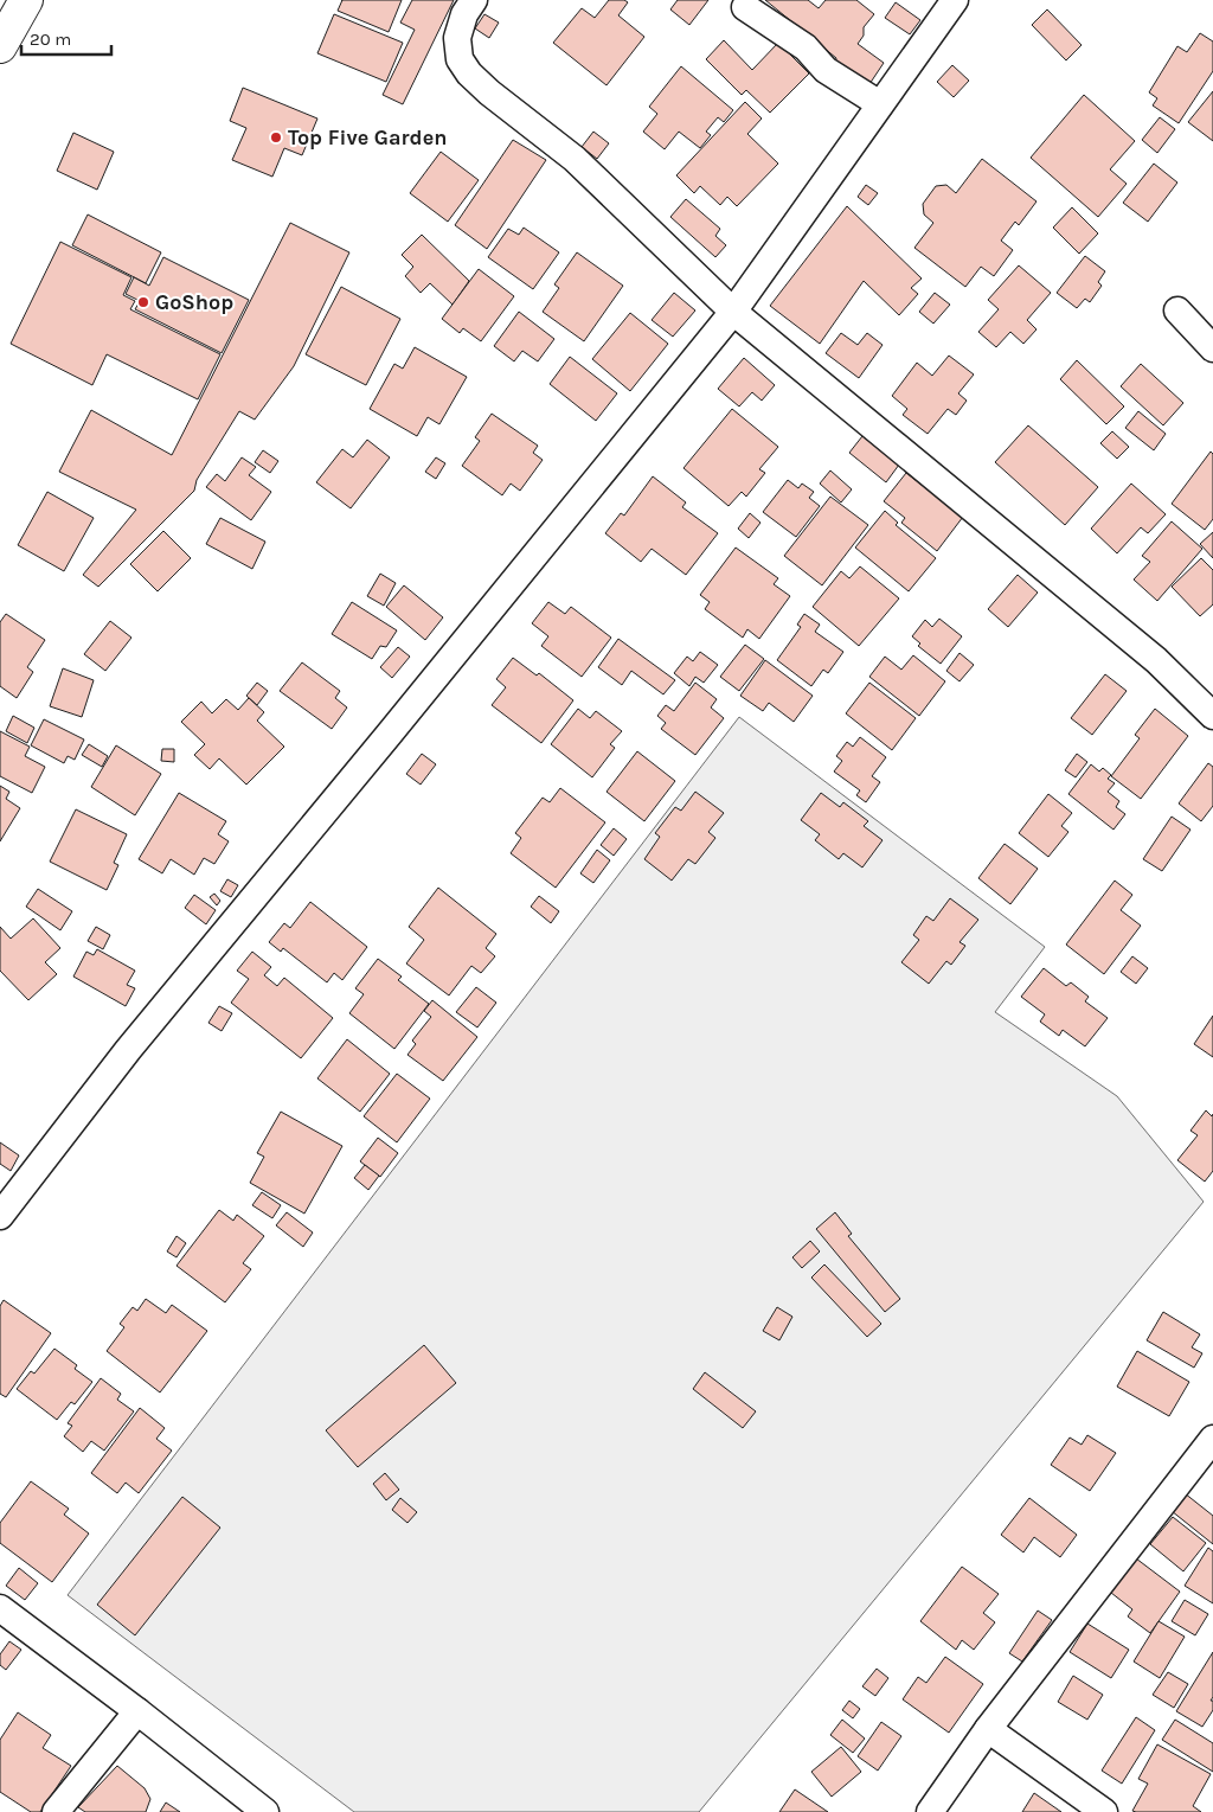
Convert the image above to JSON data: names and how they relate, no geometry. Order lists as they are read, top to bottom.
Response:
{
  "places": ["Top Five Garden", "GoShop"],
  "scale_bar": "20 m"
}
